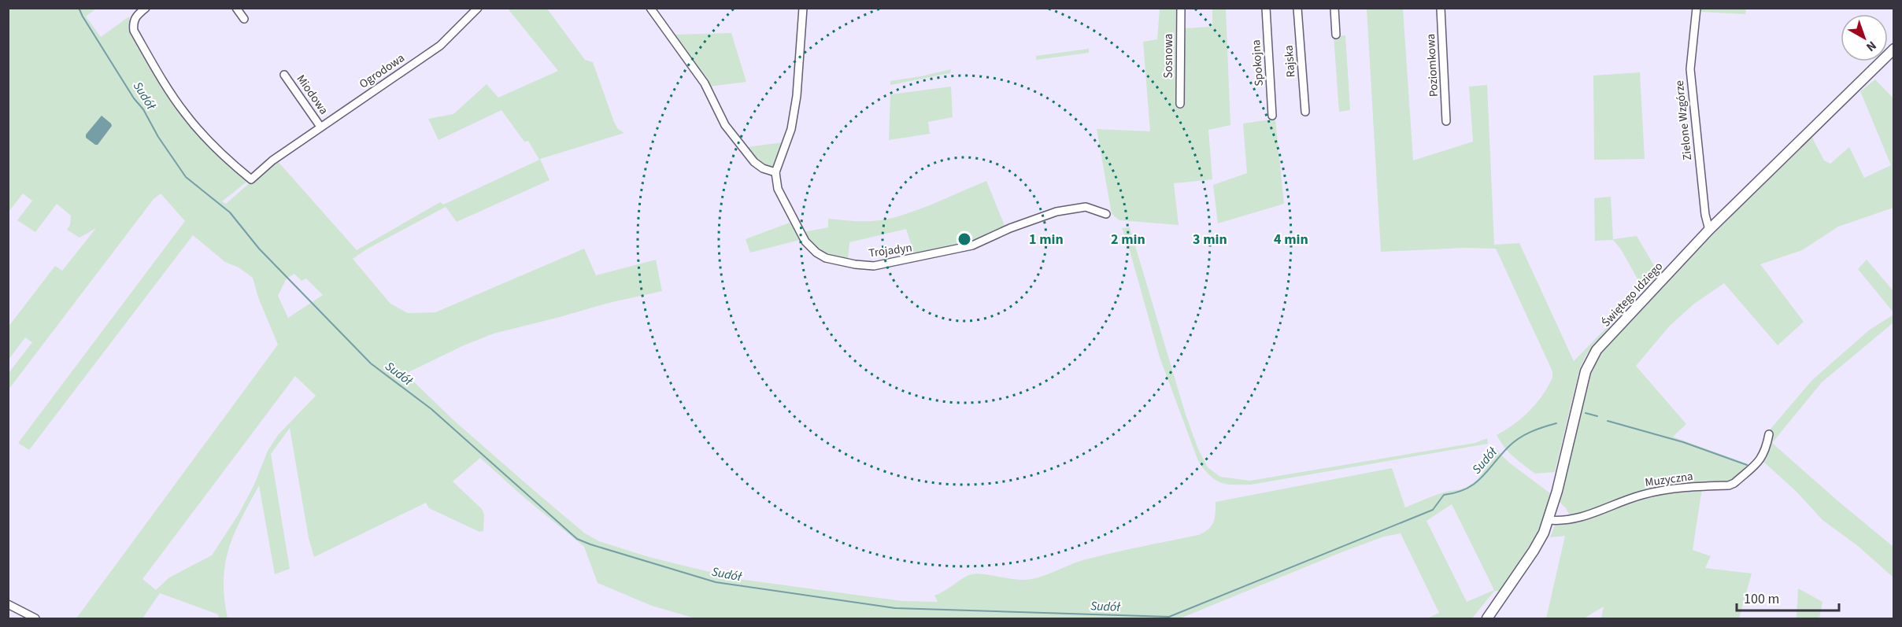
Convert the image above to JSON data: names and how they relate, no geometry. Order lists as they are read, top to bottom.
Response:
{
  "streets": {
    "street": [
      "Sosnowa",
      "Rajska",
      "Spokojna",
      "Poziomkowa",
      "Ogrodowa",
      "Miodowa",
      "Zielone Wzgórze",
      "Trojadyn",
      "Świętego Idziego",
      "Muzyczna"
    ]
  },
  "crossings": [
    ["Ogrodowa", "Miodowa"],
    ["Zielone Wzgórze", "Świętego Idziego"],
    ["Świętego Idziego", "Muzyczna"]
  ],
  "water": ["Sudół"],
  "scale_bar": "100 m",
  "north": "bottom right",
  "rings": [
    "1 min",
    "2 min",
    "3 min",
    "4 min"
  ]
}
